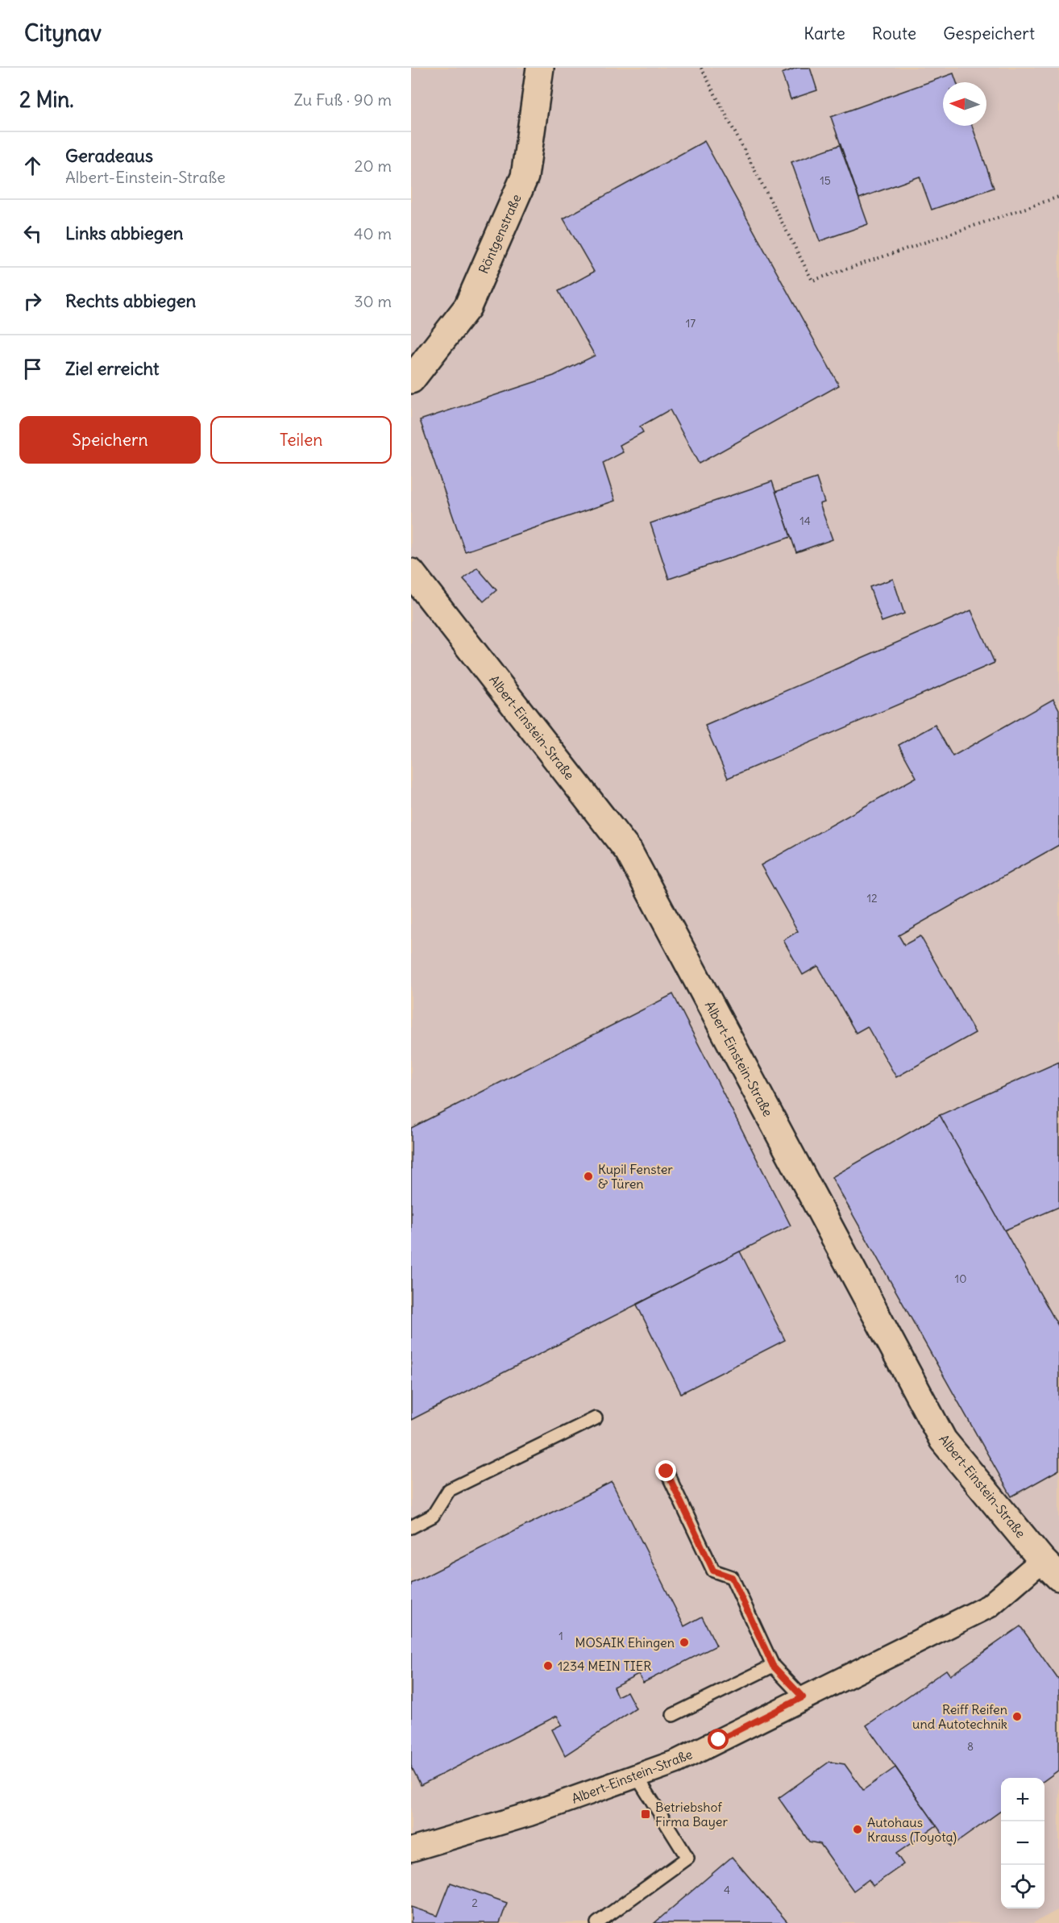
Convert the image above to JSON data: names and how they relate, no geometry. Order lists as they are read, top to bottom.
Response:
{
  "streets": {
    "street": ["Röntgenstraße", "Albert-Einstein-Straße"]
  },
  "places": {
    "other": [
      "Kupil Fenster & Türen",
      "MOSAIK Ehingen",
      "1234 MEIN TIER",
      "Reiff Reifen und Autotechnik",
      "Autohaus Krauss (Toyota)"
    ],
    "transit": ["Betriebshof Firma Bayer"]
  },
  "house_numbers": [
    "15",
    "17",
    "14",
    "12",
    "10",
    "1",
    "8",
    "4",
    "2"
  ],
  "north": "left",
  "page": {
    "header": "Citynav",
    "nav": ["Karte", "Route", "Gespeichert"],
    "heading": ["2 Min.", "Zu Fuß · 90 m"],
    "list": [
      ["Geradeaus", "Albert-Einstein-Straße", "20 m"],
      ["Links abbiegen", "40 m"],
      ["Rechts abbiegen", "30 m"],
      "Ziel erreicht"
    ],
    "buttons": ["Speichern", "Teilen"],
    "map_buttons": ["+", "−"]
  }
}
